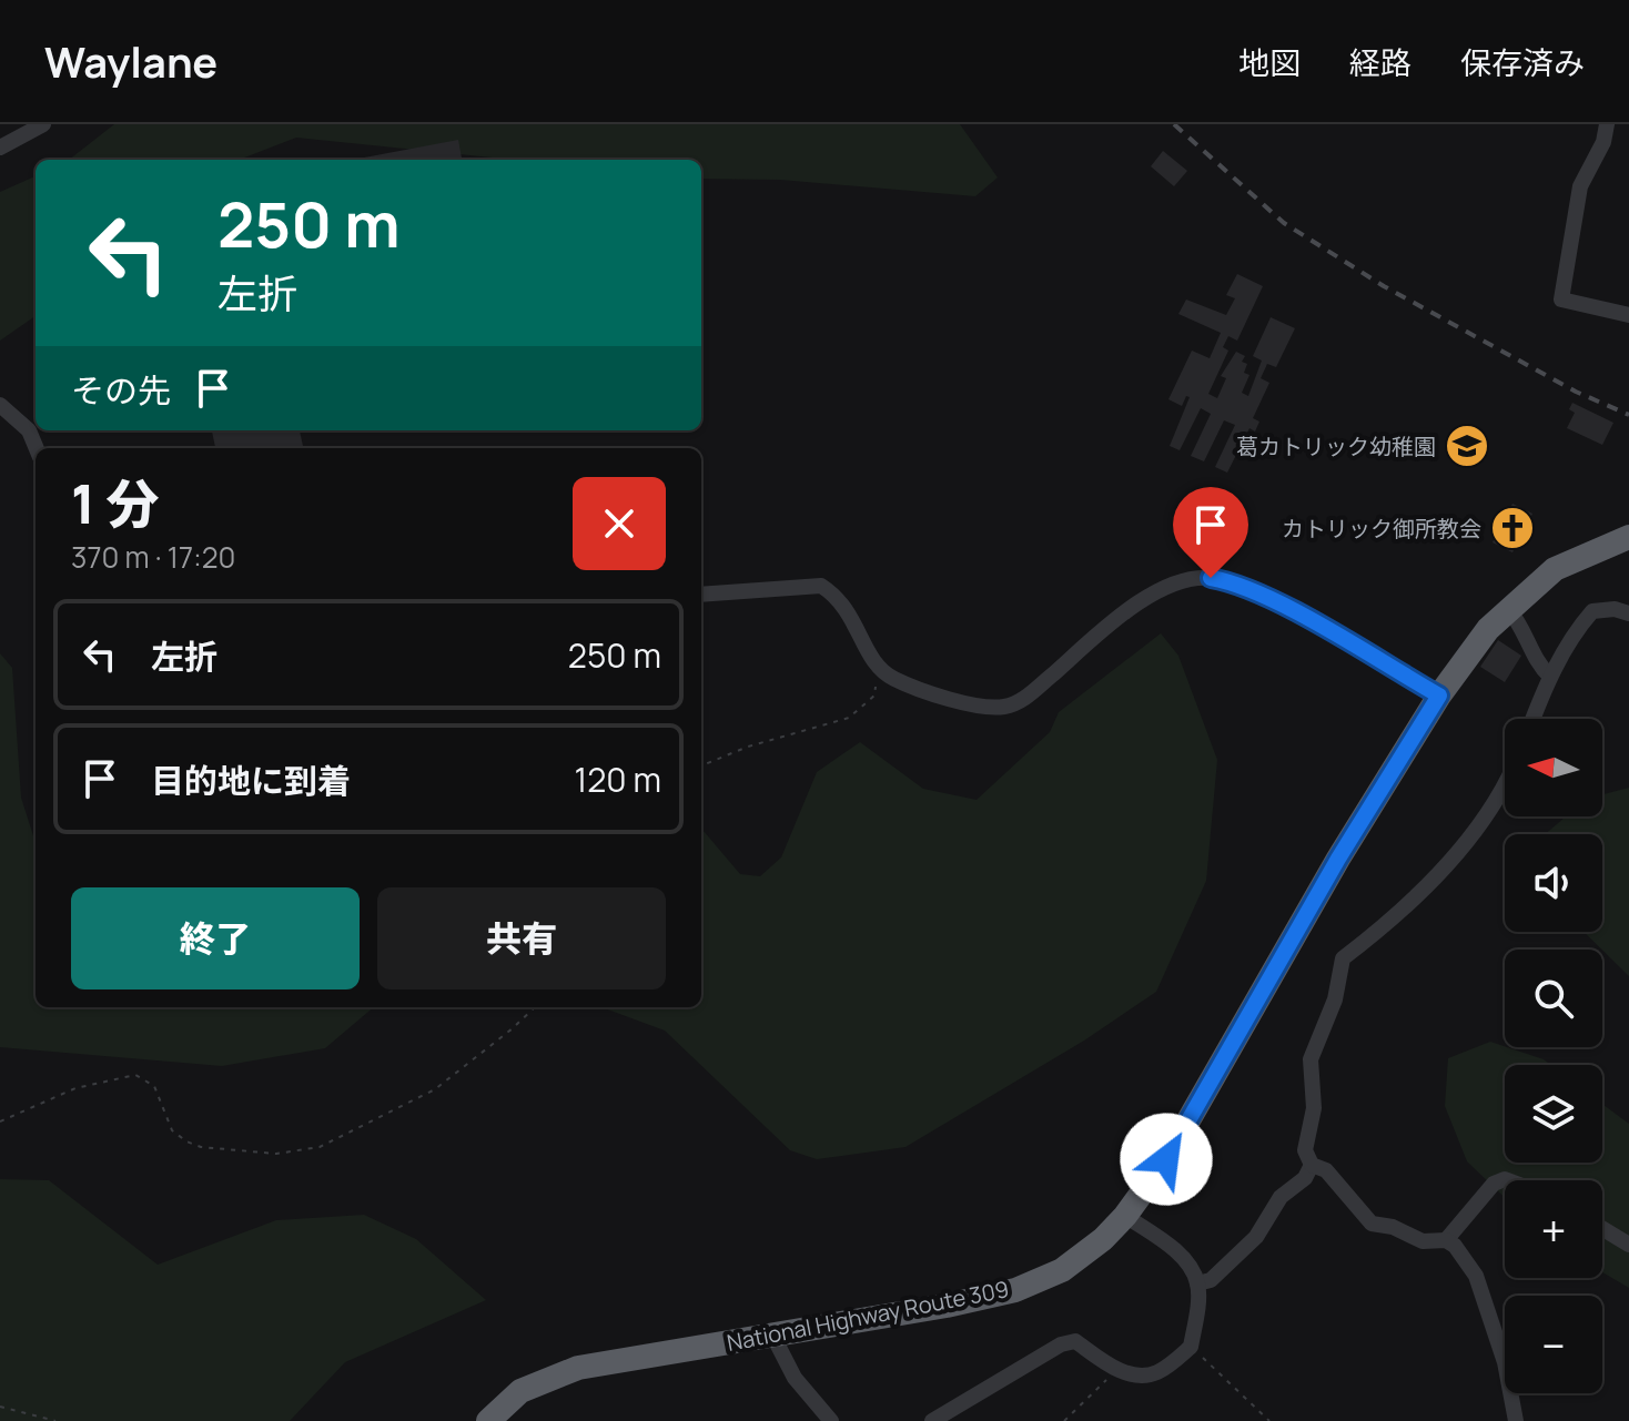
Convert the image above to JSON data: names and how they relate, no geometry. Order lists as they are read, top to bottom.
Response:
{
  "streets": {
    "highway": ["National Highway Route 309"]
  },
  "places": {
    "school or university": ["葛カトリック幼稚園"],
    "church": ["カトリック御所教会"]
  },
  "north": "left",
  "page": {
    "header": "Waylane",
    "nav": ["地図", "経路", "保存済み"],
    "turn": ["250 m", "左折"],
    "then": "その先",
    "heading": ["1 分", "370 m · 17:20"],
    "list": [
      {
        "name": "左折",
        "value": "250 m"
      },
      {
        "name": "目的地に到着",
        "value": "120 m"
      }
    ],
    "map_buttons": ["+", "−"],
    "buttons": ["終了", "共有"]
  }
}
